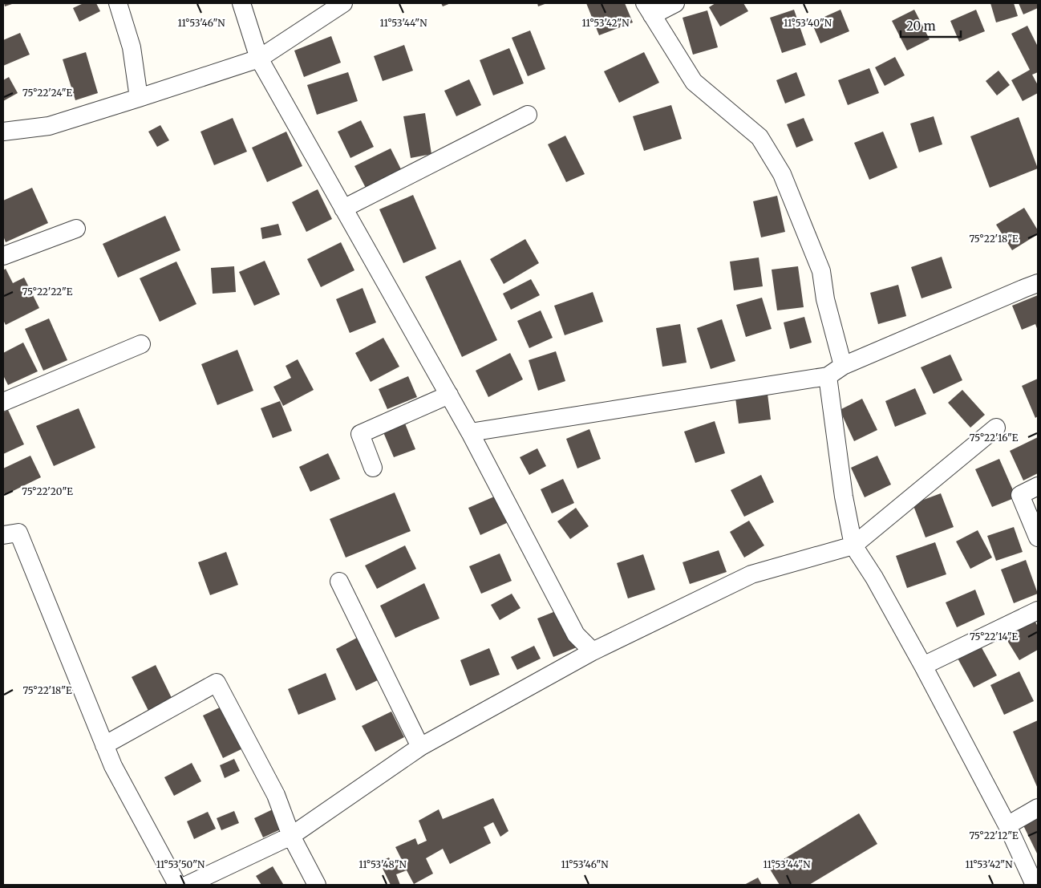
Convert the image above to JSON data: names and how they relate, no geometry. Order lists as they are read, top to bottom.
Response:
{
  "scale_bar": "20 m",
  "coordinates": [
    "11°53'46\"N",
    "11°53'44\"N",
    "11°53'42\"N",
    "11°53'40\"N",
    "75°22'24\"E",
    "75°22'18\"E",
    "75°22'22\"E",
    "75°22'16\"E",
    "75°22'20\"E",
    "75°22'14\"E",
    "75°22'12\"E",
    "11°53'50\"N",
    "11°53'48\"N"
  ]
}
